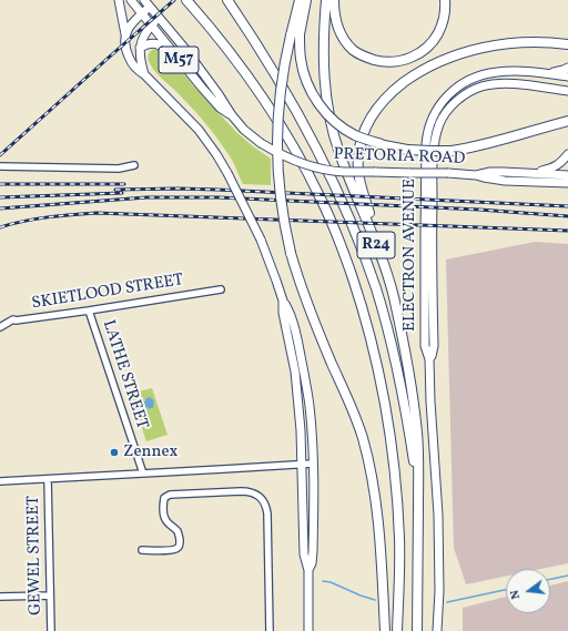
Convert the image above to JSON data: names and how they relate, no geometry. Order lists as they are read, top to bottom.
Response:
{
  "streets": {
    "highway": ["R24"],
    "main road": ["M57", "PRETORIA ROAD", "ELECTRON AVENUE"],
    "street": ["SKIETLOOD STREET", "LATHE STREET", "GEWEL STREET"]
  },
  "crossings": [
    ["SKIETLOOD STREET", "LATHE STREET"]
  ],
  "places": ["Zennex"],
  "north": "left"
}
